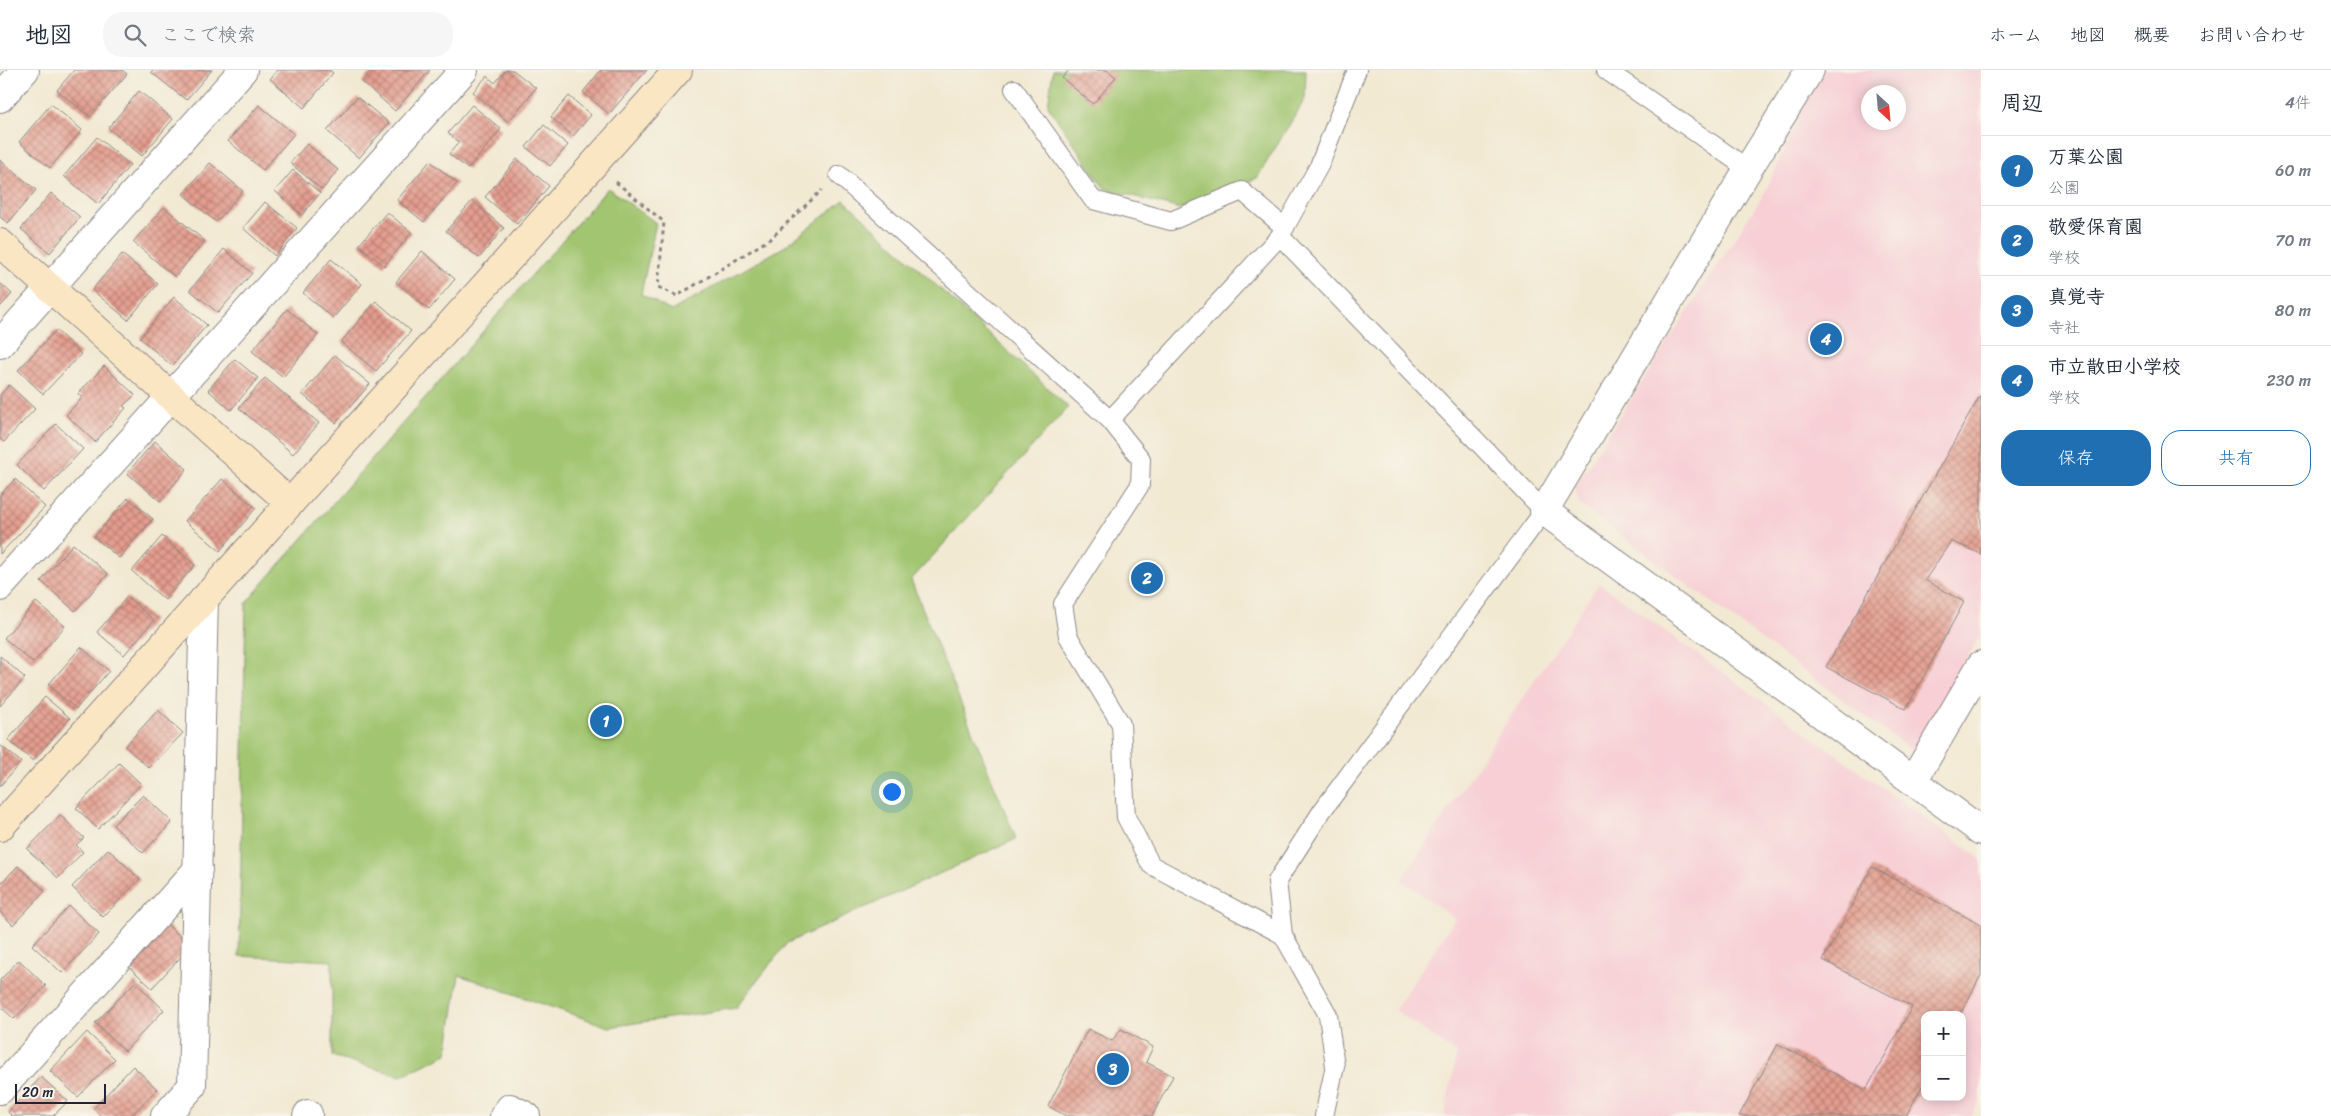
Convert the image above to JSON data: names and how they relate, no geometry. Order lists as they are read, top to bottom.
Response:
{
  "scale_bar": "20 m",
  "north": "bottom right",
  "page": {
    "header": "地図",
    "search": "ここで検索",
    "nav": [
      "ホーム",
      "地図",
      "概要",
      "お問い合わせ"
    ],
    "heading": ["周辺", "4件"],
    "list": [
      {
        "mark": "1",
        "name": "万葉公園",
        "note": "公園",
        "value": "60 m"
      },
      {
        "mark": "2",
        "name": "敬愛保育園",
        "note": "学校",
        "value": "70 m"
      },
      {
        "mark": "3",
        "name": "真覚寺",
        "note": "寺社",
        "value": "80 m"
      },
      {
        "mark": "4",
        "name": "市立散田小学校",
        "note": "学校",
        "value": "230 m"
      }
    ],
    "pins": [
      "4",
      "2",
      "1",
      "3"
    ],
    "buttons": ["保存", "共有"],
    "map_buttons": ["+", "−"],
    "scale": "20 m"
  }
}
